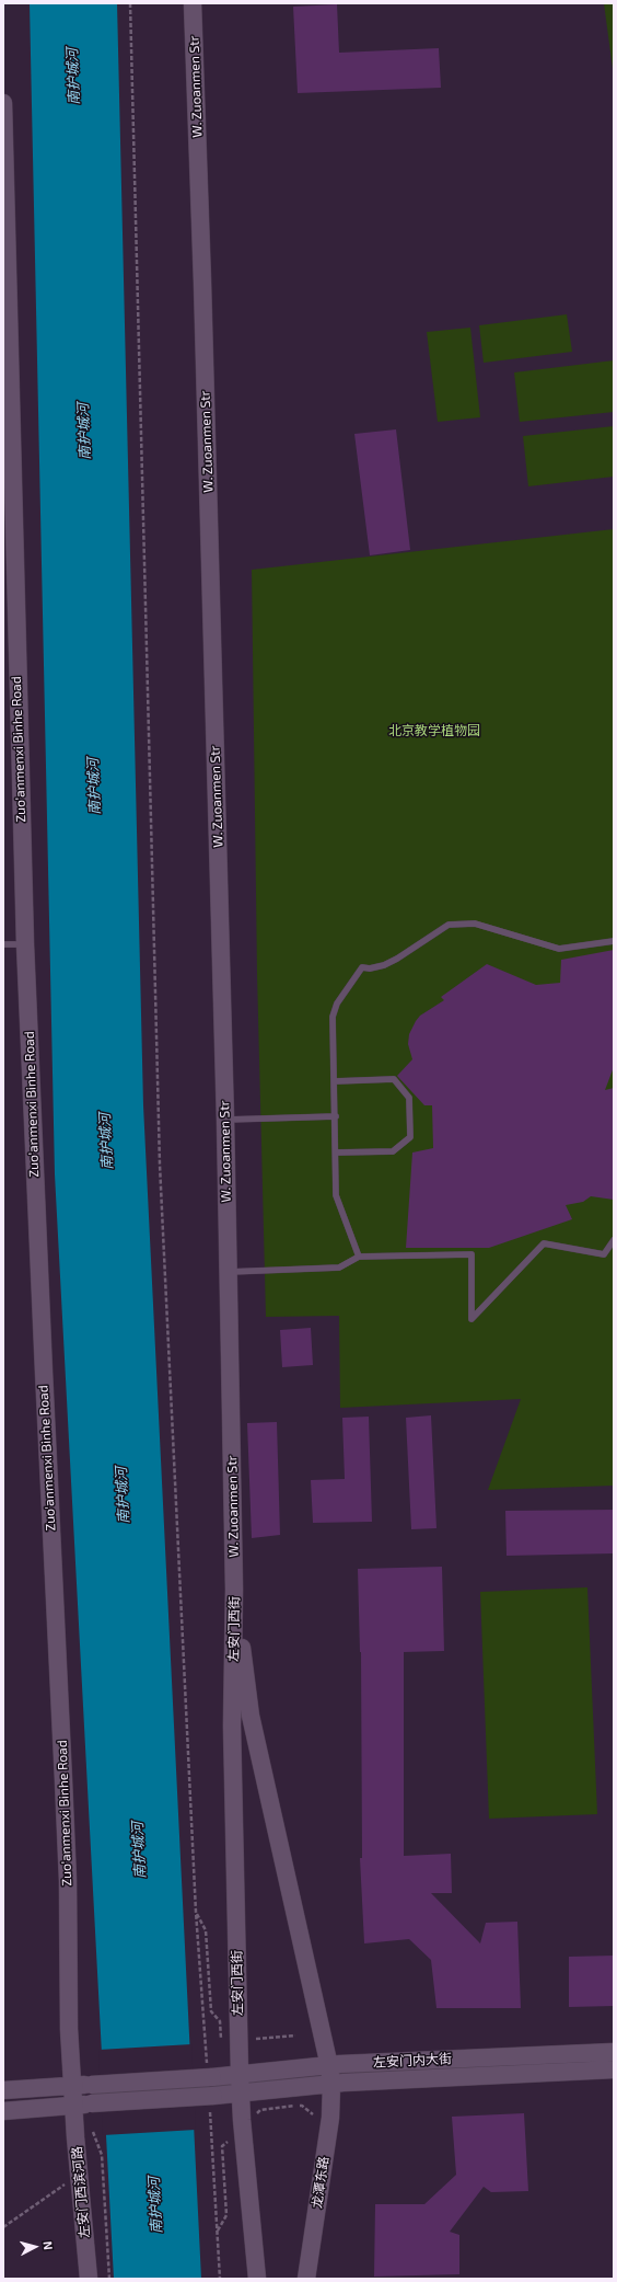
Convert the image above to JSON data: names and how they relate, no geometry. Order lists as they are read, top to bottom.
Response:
{
  "streets": {
    "street": [
      "W. Zuoanmen Str",
      "Zuo'anmenxi Binhe Road",
      "左安门西街",
      "左安门内大街",
      "龙潭东路",
      "左安门西滨河路"
    ]
  },
  "crossings": [
    ["W. Zuoanmen Str", "左安门西街"],
    ["Zuo'anmenxi Binhe Road", "左安门内大街"],
    ["Zuo'anmenxi Binhe Road", "左安门西滨河路"],
    ["左安门西街", "左安门内大街"],
    ["左安门西街", "龙潭东路"],
    ["左安门内大街", "龙潭东路"],
    ["左安门内大街", "左安门西滨河路"]
  ],
  "water": ["南护城河"],
  "parks": ["北京教学植物园"],
  "north": "right"
}
